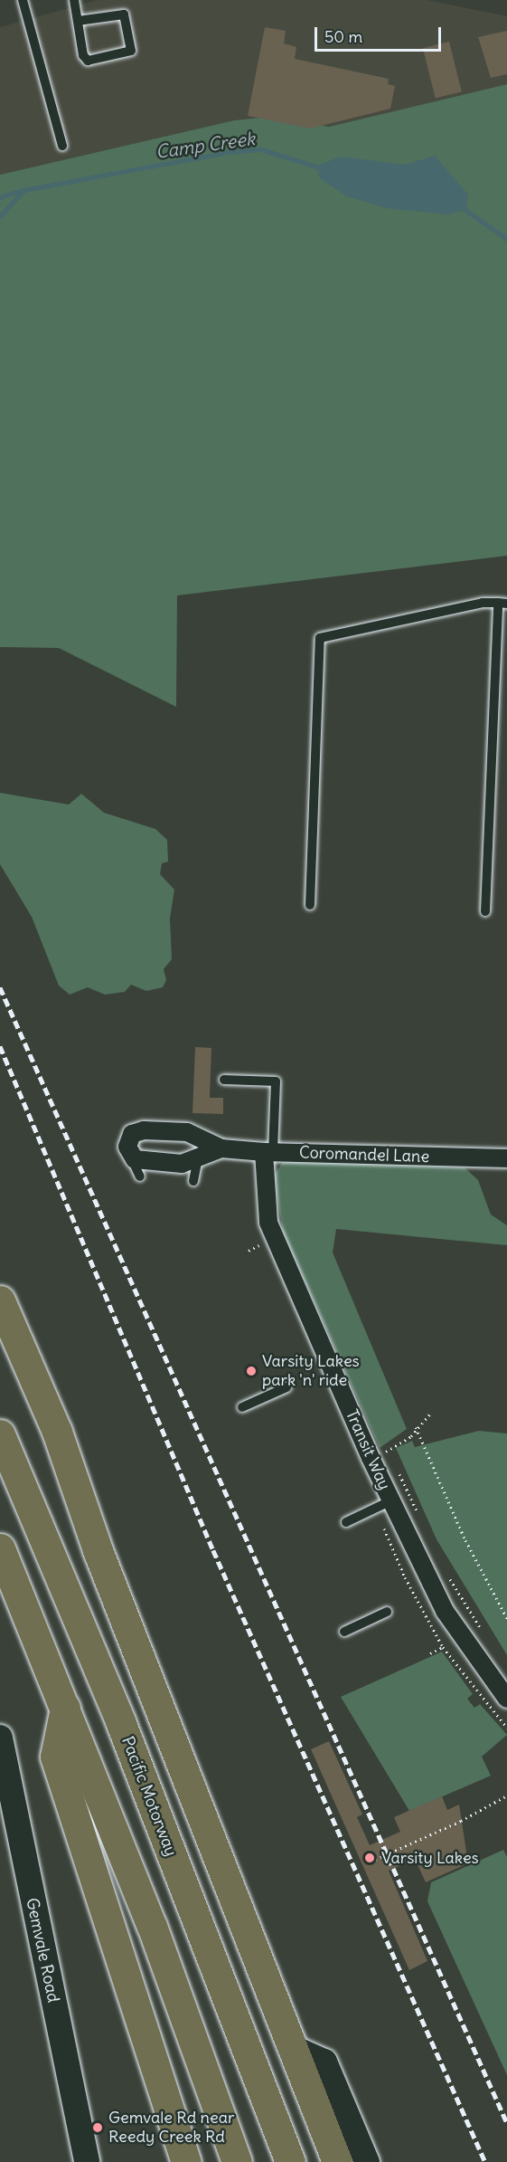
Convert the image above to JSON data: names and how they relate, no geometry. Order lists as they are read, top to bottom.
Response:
{
  "streets": {
    "highway": ["Pacific Motorway"],
    "main road": ["Gemvale Road"],
    "street": ["Coromandel Lane", "Transit Way"]
  },
  "crossings": [
    ["Coromandel Lane", "Transit Way"]
  ],
  "water": ["Camp Creek"],
  "places": ["Varsity Lakes park 'n' ride", "Varsity Lakes", "Gemvale Rd near Reedy Creek Rd"],
  "scale_bar": "50 m"
}
